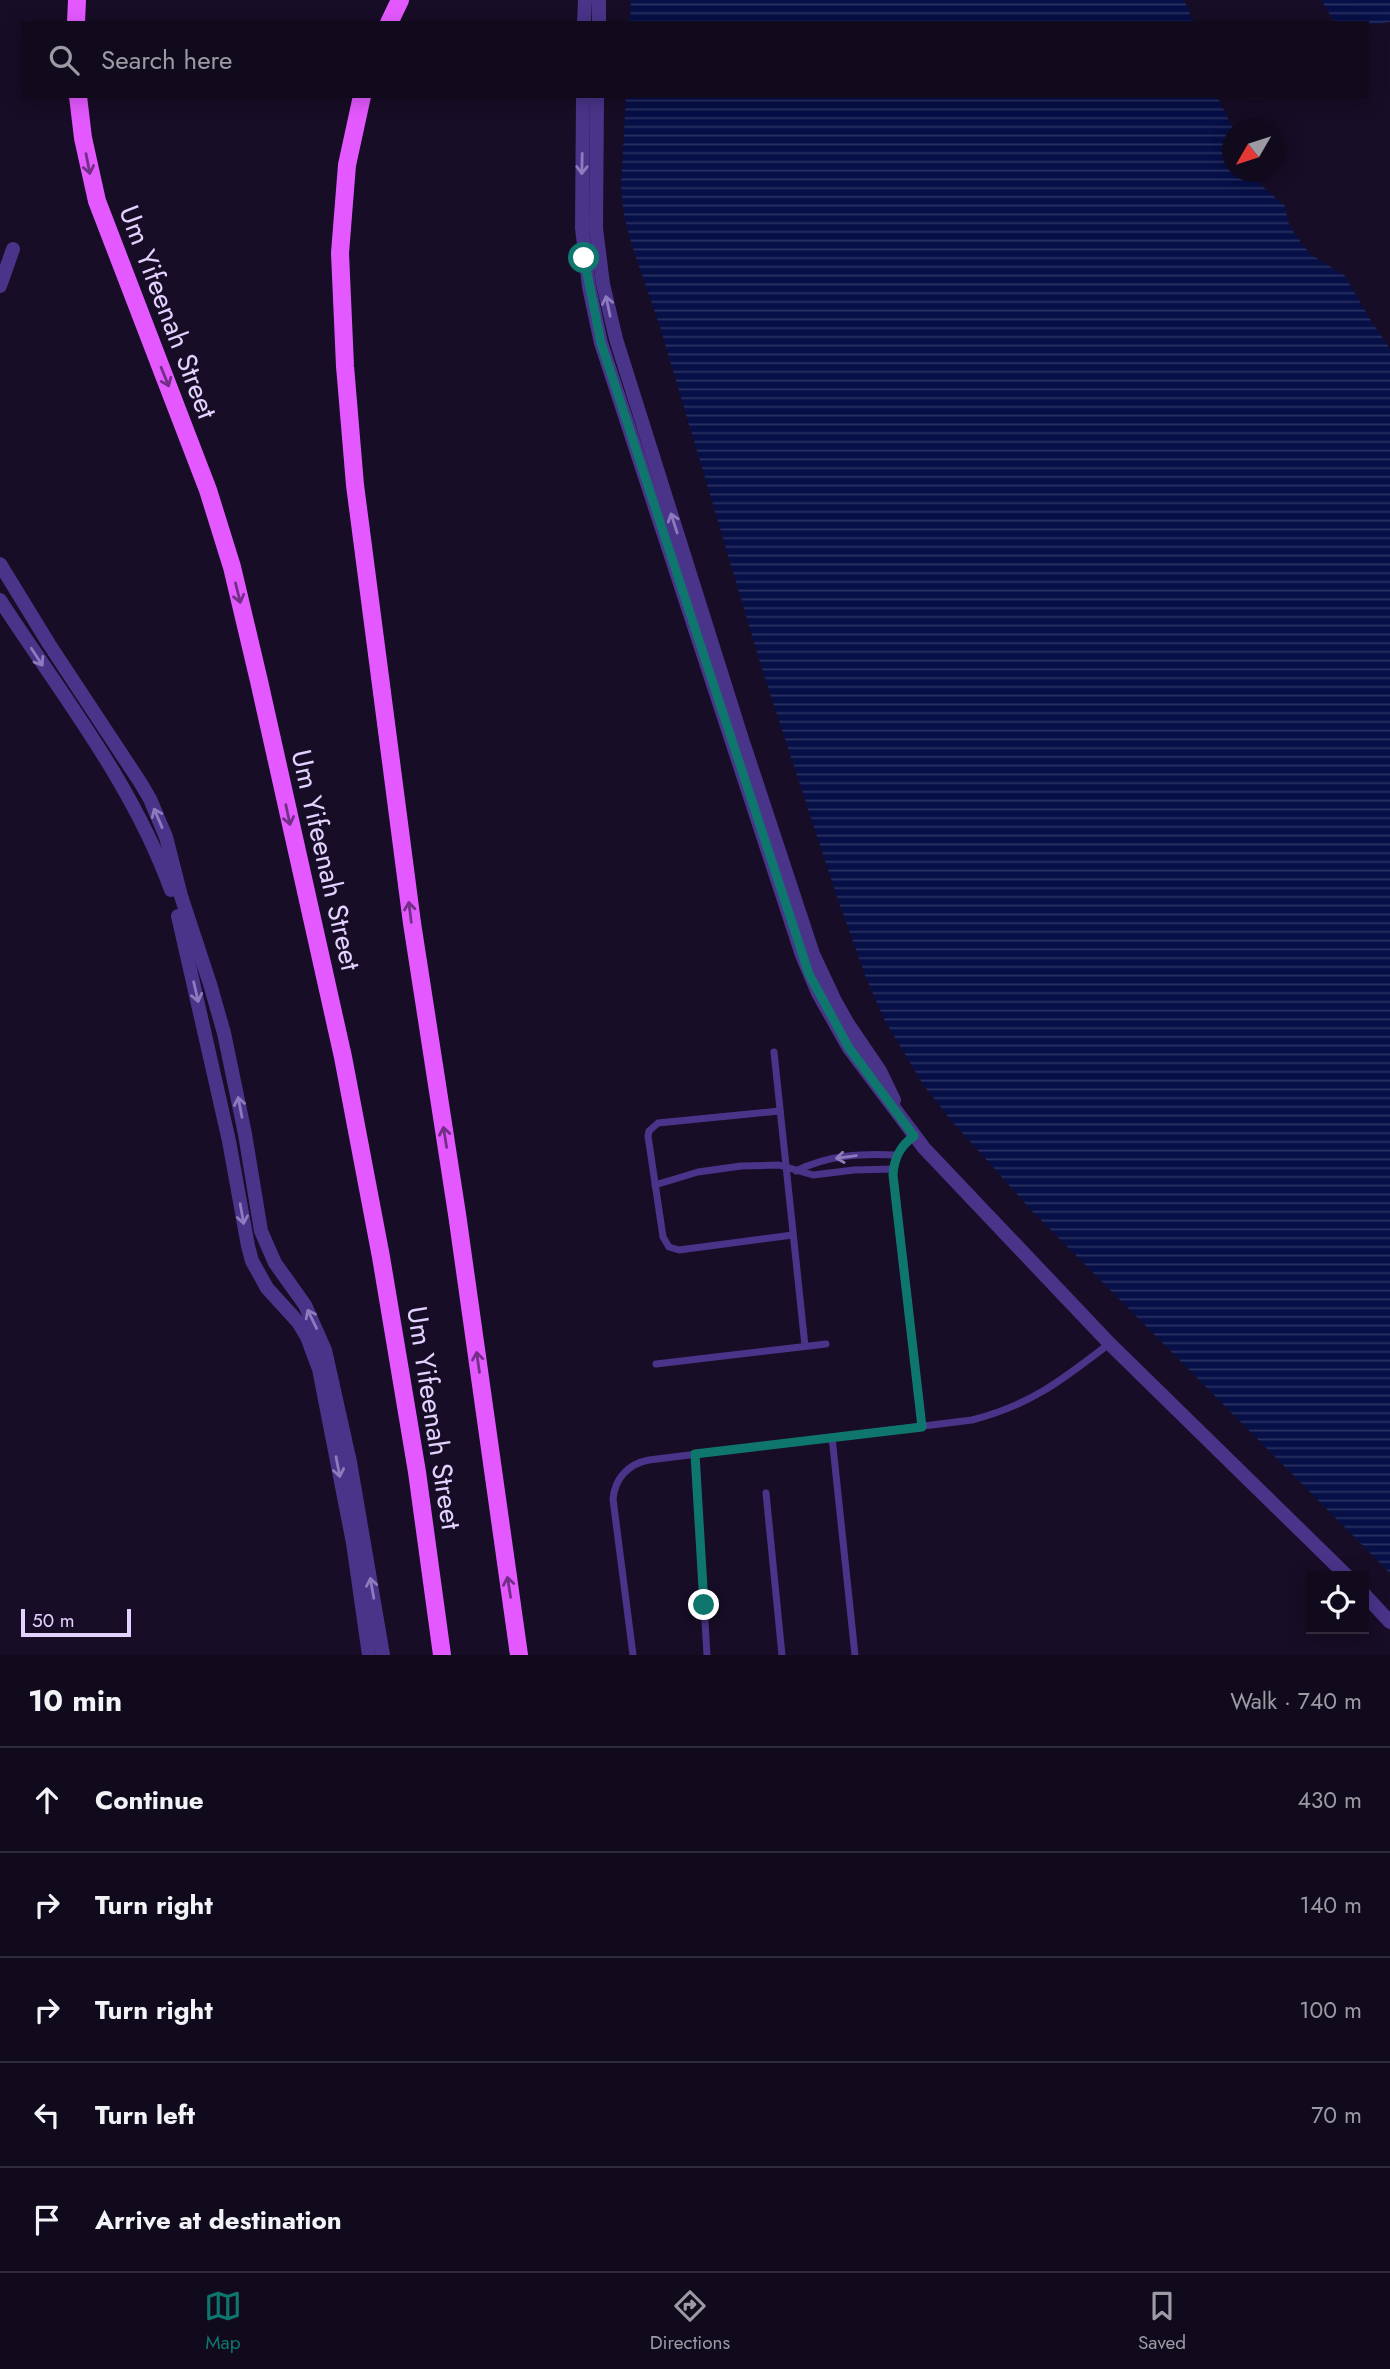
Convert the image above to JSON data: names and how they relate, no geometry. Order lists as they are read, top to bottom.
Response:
{
  "streets": {
    "main road": ["Um Yifeenah Street"]
  },
  "scale_bar": "50 m",
  "north": "bottom left",
  "page": {
    "search": "Search here",
    "scale": "50 m",
    "heading": ["10 min", "Walk · 740 m"],
    "list": [
      ["Continue", "430 m"],
      ["Turn right", "140 m"],
      ["Turn right", "100 m"],
      ["Turn left", "70 m"],
      "Arrive at destination"
    ],
    "nav": ["Map", "Directions", "Saved"]
  }
}
